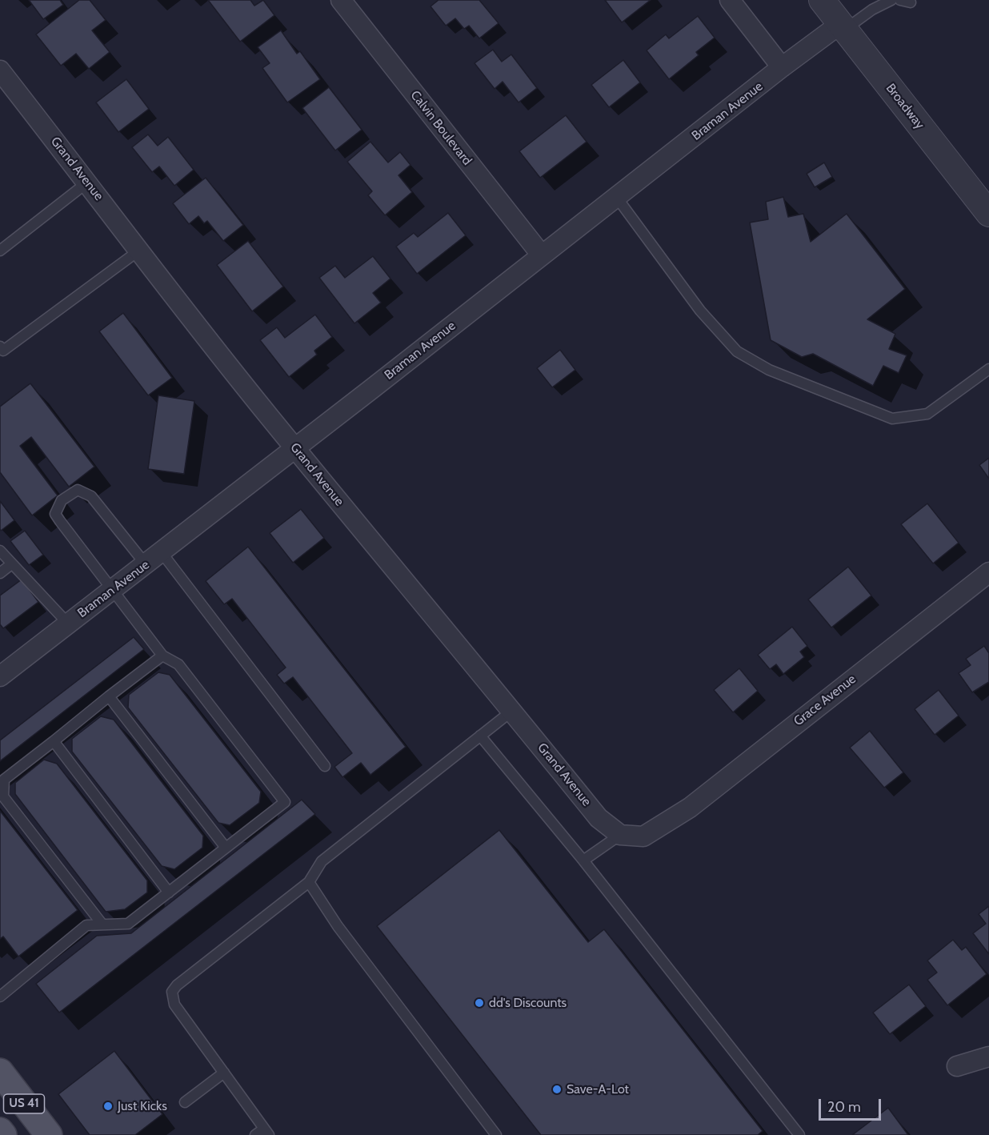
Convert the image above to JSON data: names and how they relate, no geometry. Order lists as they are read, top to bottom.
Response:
{
  "streets": {
    "main road": ["US 41"],
    "street": [
      "Broadway",
      "Braman Avenue",
      "Calvin Boulevard",
      "Grand Avenue",
      "Grace Avenue"
    ]
  },
  "crossings": [
    ["Broadway", "Braman Avenue"],
    ["Braman Avenue", "Calvin Boulevard"],
    ["Braman Avenue", "Grand Avenue"],
    ["Grand Avenue", "Grace Avenue"]
  ],
  "places": ["dd's Discounts", "Save-A-Lot", "Just Kicks"],
  "scale_bar": "20 m"
}
